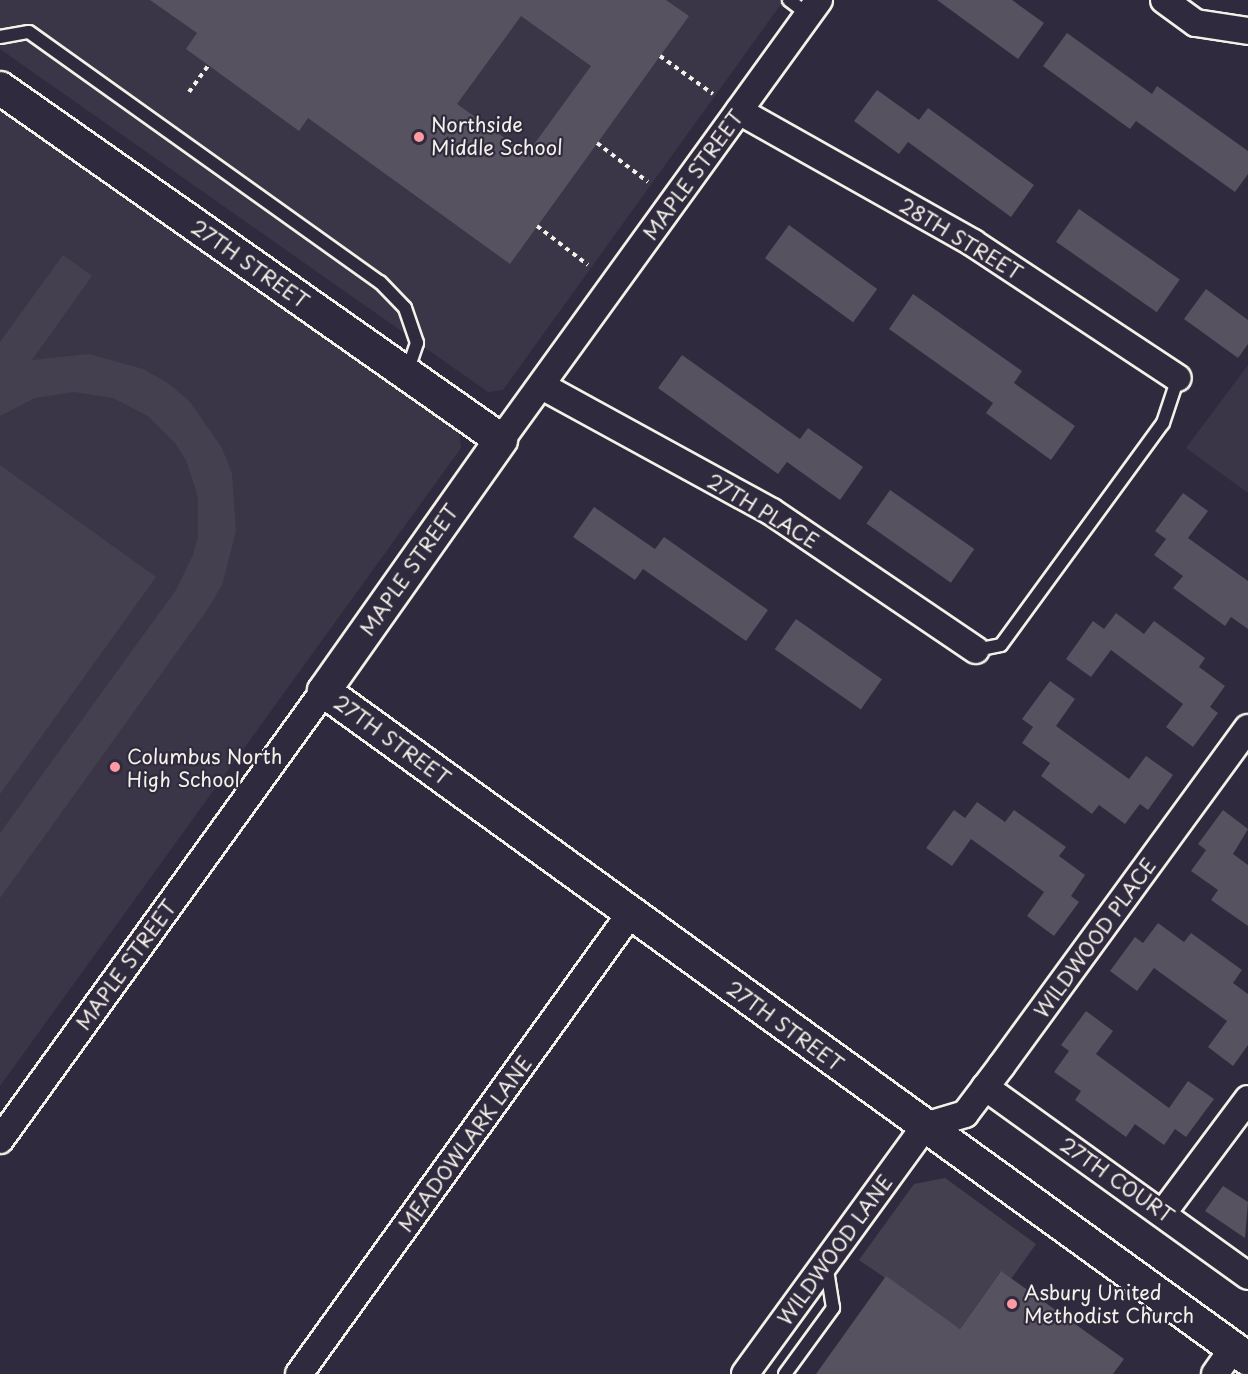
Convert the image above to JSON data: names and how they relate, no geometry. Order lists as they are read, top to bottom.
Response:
{
  "streets": {
    "street": [
      "MAPLE STREET",
      "28TH STREET",
      "27TH STREET",
      "27TH PLACE",
      "WILDWOOD PLACE",
      "MEADOWLARK LANE",
      "27TH COURT",
      "WILDWOOD LANE"
    ]
  },
  "crossings": [
    ["MAPLE STREET", "28TH STREET"],
    ["MAPLE STREET", "27TH STREET"],
    ["MAPLE STREET", "27TH PLACE"],
    ["27TH STREET", "WILDWOOD PLACE"],
    ["27TH STREET", "MEADOWLARK LANE"],
    ["27TH STREET", "WILDWOOD LANE"],
    ["WILDWOOD PLACE", "27TH COURT"],
    ["WILDWOOD PLACE", "WILDWOOD LANE"]
  ],
  "places": ["Northside Middle School", "Columbus North High School", "Asbury United Methodist Church"]
}
